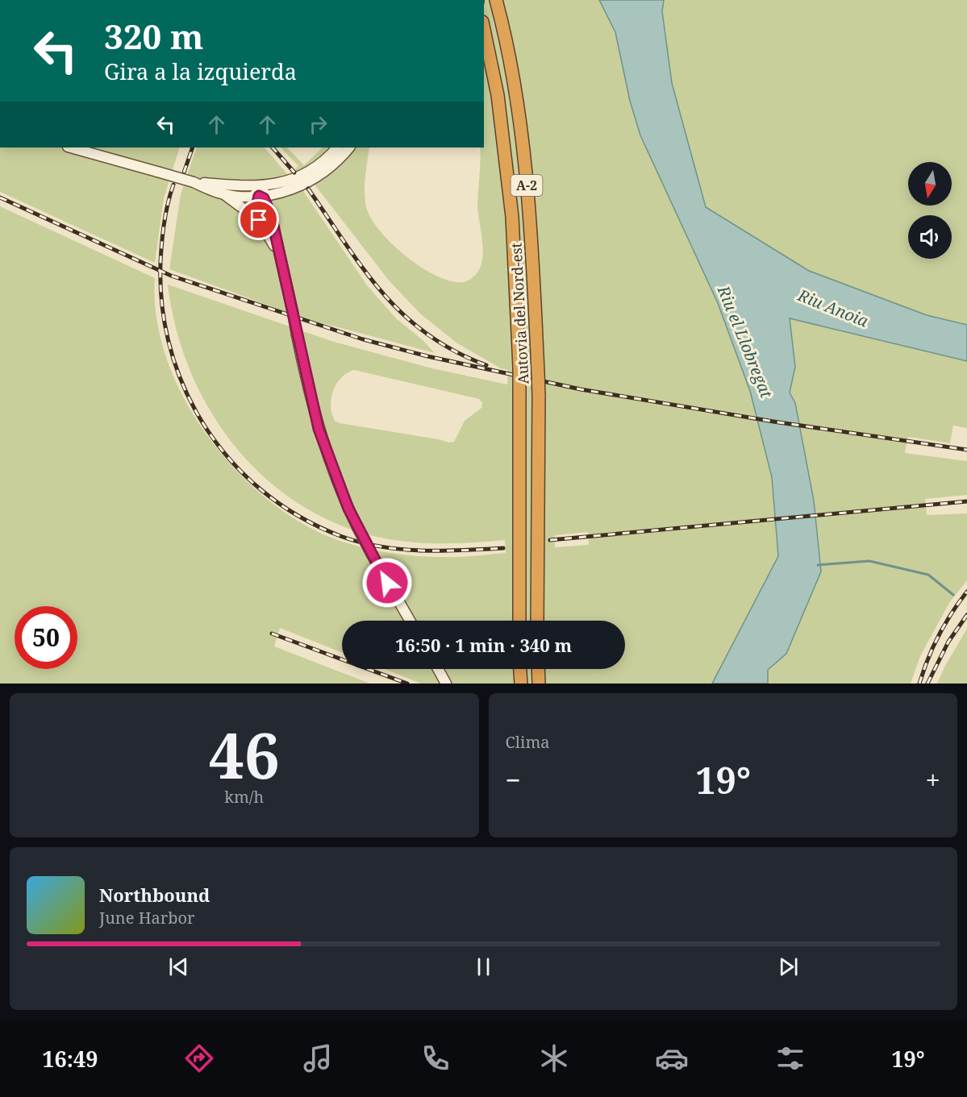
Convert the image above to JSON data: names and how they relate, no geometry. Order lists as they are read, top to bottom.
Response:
{
  "streets": {
    "highway": ["A-2", "Autovia del Nord-est"]
  },
  "water": ["Riu Anoia", "Riu el Llobregat"],
  "north": "bottom",
  "page": {
    "turn": ["320 m", "Gira a la izquierda"],
    "limit": "50",
    "trip": "16:50 · 1 min · 340 m",
    "tile": [
      ["46", "km/h"],
      "Clima"
    ],
    "heat": ["−", "19°", "+"],
    "song": ["Northbound", "June Harbor"],
    "tabs": ["16:49", "19°"]
  }
}
